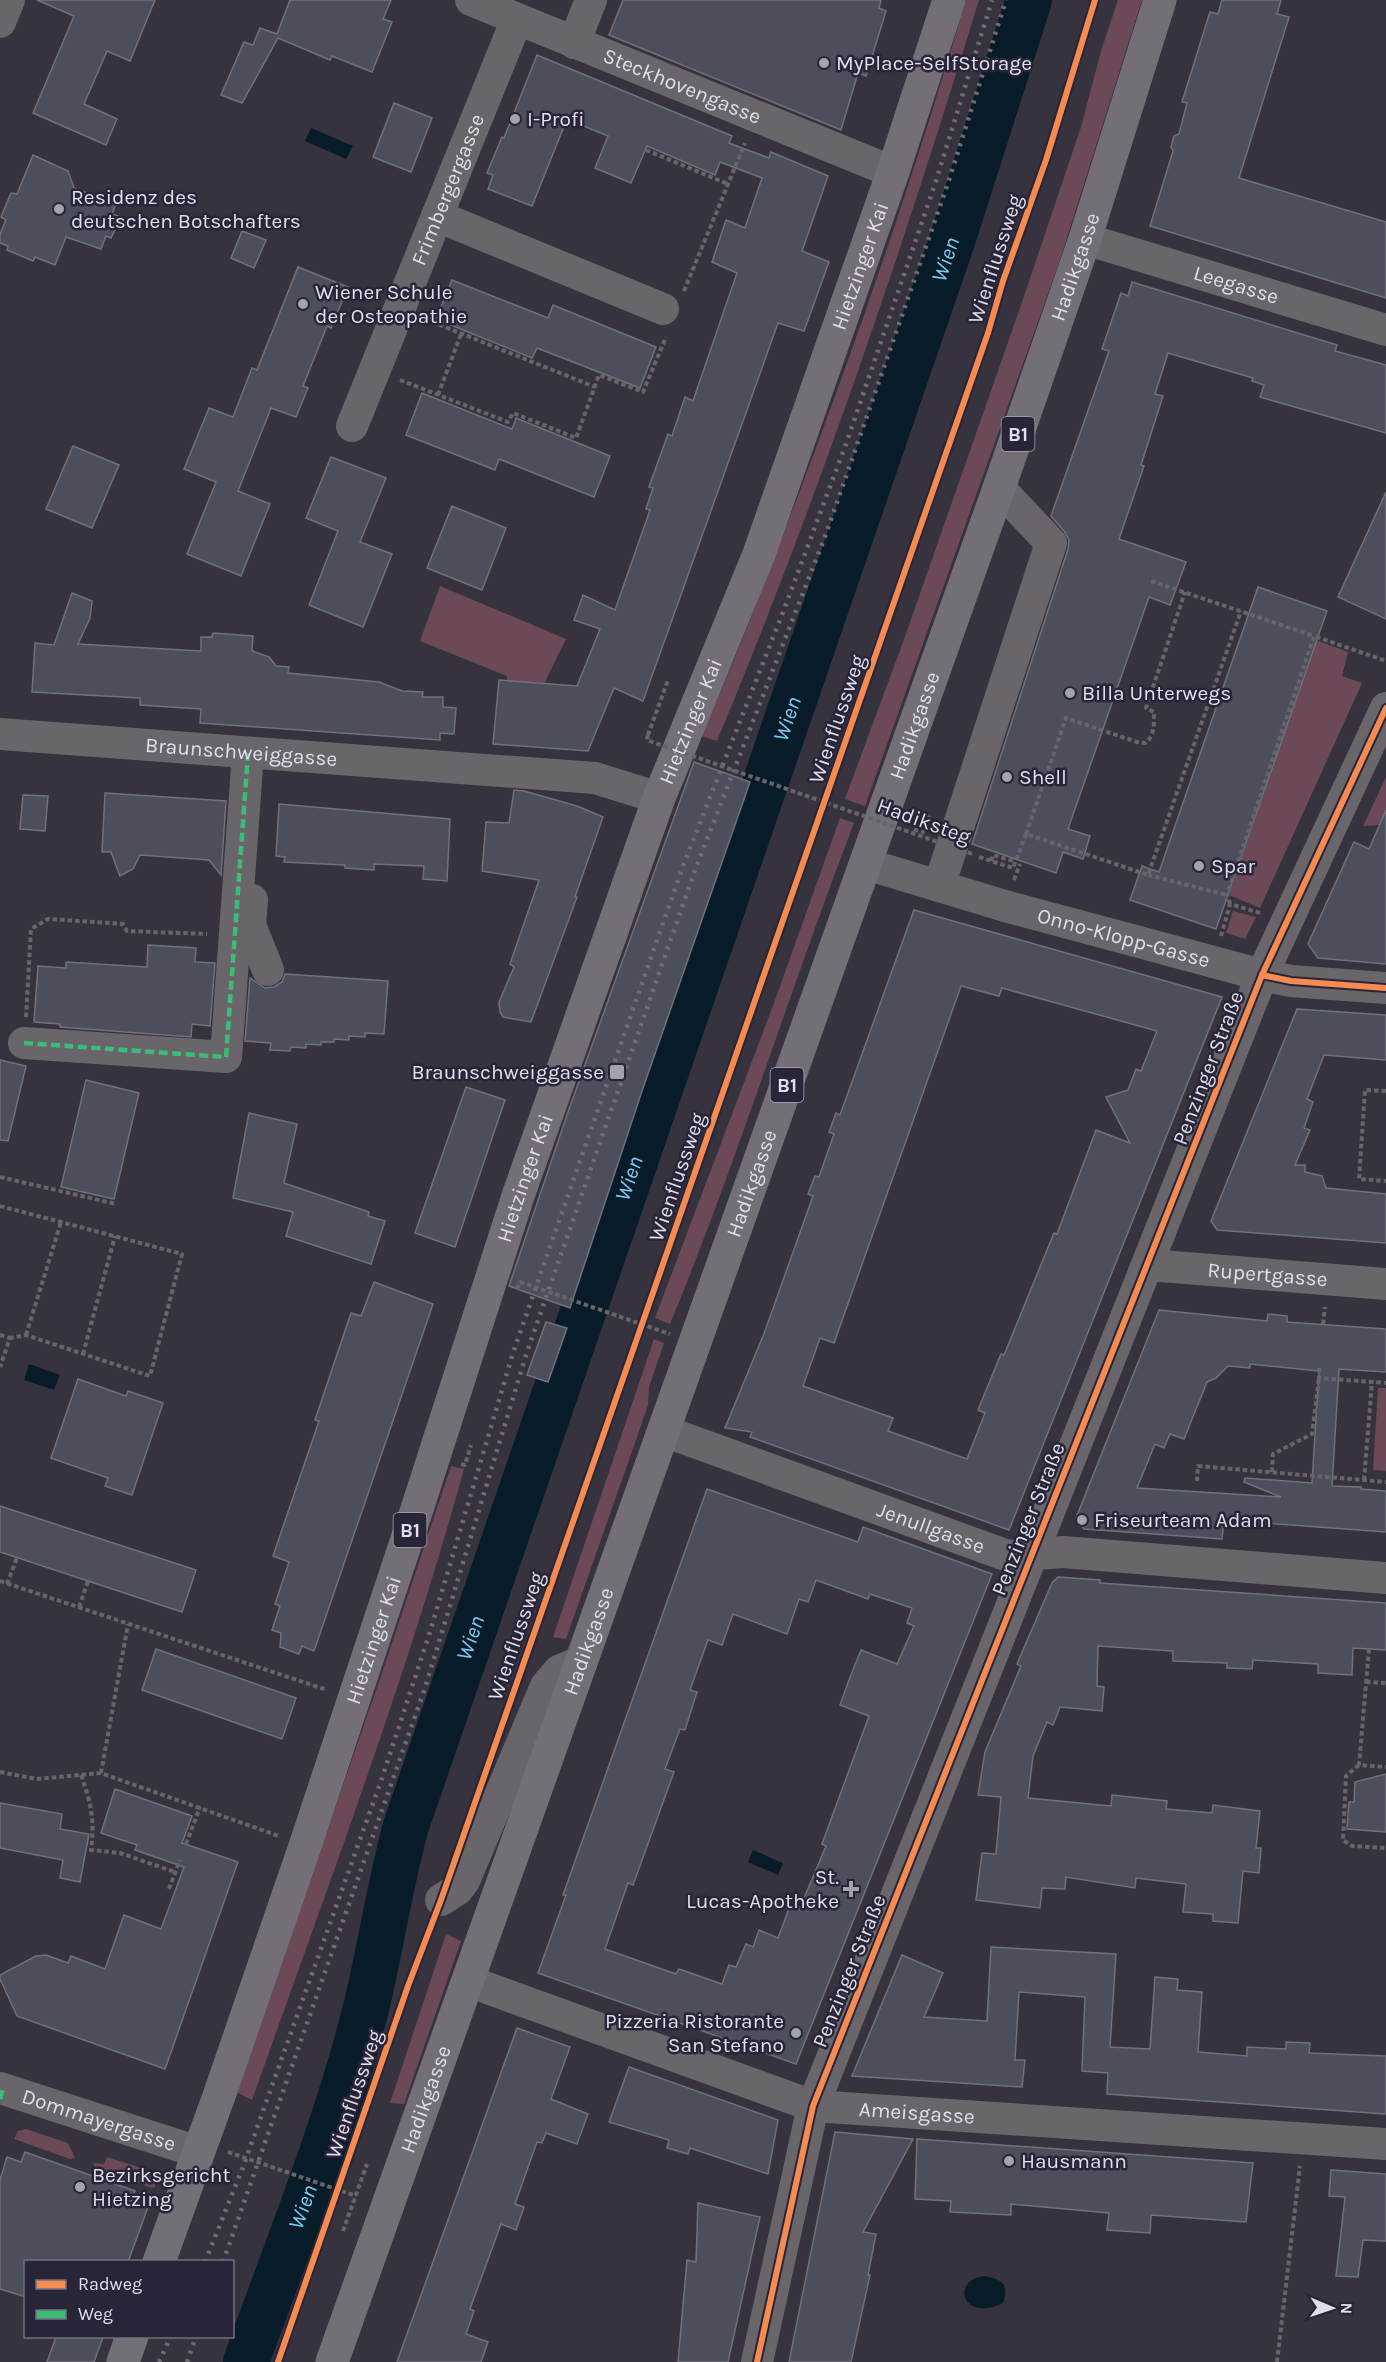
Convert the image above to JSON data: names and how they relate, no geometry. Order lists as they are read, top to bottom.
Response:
{
  "streets": {
    "main road": ["Hietzinger Kai", "Hadikgasse", "B1"],
    "street": [
      "Steckhovengasse",
      "Frimbergergasse",
      "Leegasse",
      "Braunschweiggasse",
      "Onno-Klopp-Gasse",
      "Penzinger Straße",
      "Rupertgasse",
      "Jenullgasse",
      "Ameisgasse",
      "Dommayergasse"
    ],
    "path": ["Hadiksteg"],
    "cycle path": ["Wienflussweg"]
  },
  "crossings": [
    ["Steckhovengasse", "Frimbergergasse"],
    ["Steckhovengasse", "Hietzinger Kai"],
    ["Hietzinger Kai", "Braunschweiggasse"],
    ["Hietzinger Kai", "Dommayergasse"],
    ["Hadikgasse", "Leegasse"],
    ["Hadikgasse", "Onno-Klopp-Gasse"],
    ["Hadikgasse", "Jenullgasse"],
    ["Hadikgasse", "Ameisgasse"],
    ["Onno-Klopp-Gasse", "Penzinger Straße"],
    ["Penzinger Straße", "Rupertgasse"],
    ["Penzinger Straße", "Jenullgasse"],
    ["Penzinger Straße", "Ameisgasse"]
  ],
  "water": ["Wien"],
  "places": {
    "other": [
      "MyPlace-SelfStorage",
      "I-Profi",
      "Residenz des deutschen Botschafters",
      "Wiener Schule der Osteopathie",
      "Billa Unterwegs",
      "Shell",
      "Spar",
      "Friseurteam Adam",
      "Pizzeria Ristorante San Stefano",
      "Hausmann",
      "Bezirksgericht Hietzing"
    ],
    "transit": ["Braunschweiggasse"],
    "health": ["St. Lucas-Apotheke"]
  },
  "legend": ["Radweg", "Weg"],
  "north": "right"
}
